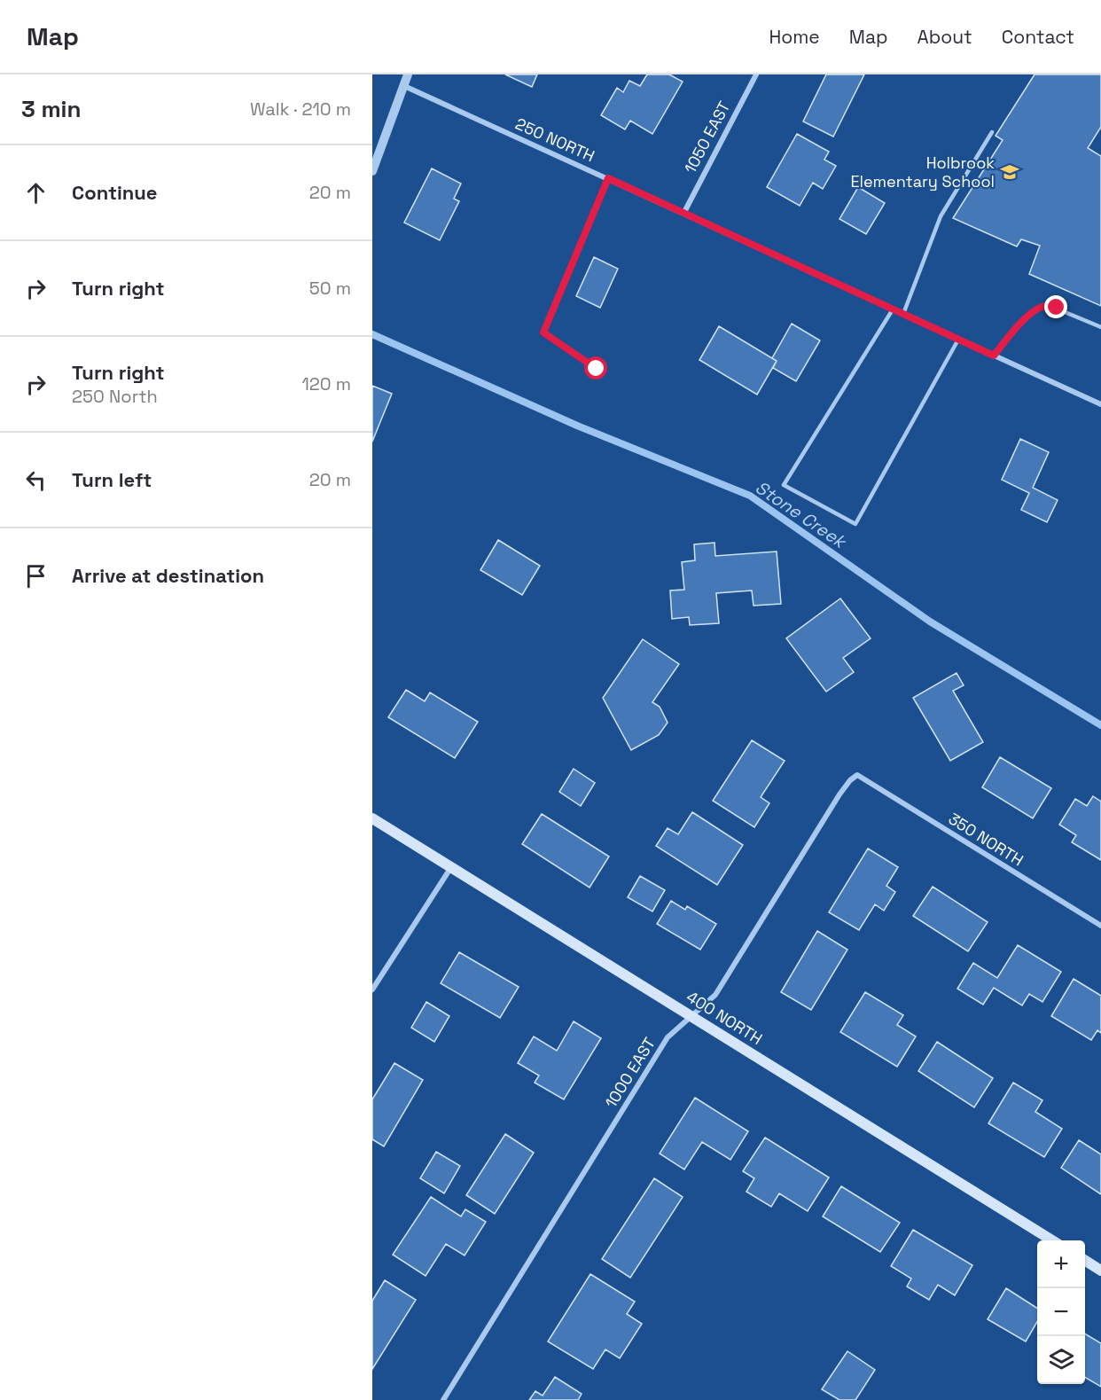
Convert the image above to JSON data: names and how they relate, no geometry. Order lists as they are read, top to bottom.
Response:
{
  "streets": {
    "main road": ["400 NORTH"],
    "street": [
      "1050 EAST",
      "250 NORTH",
      "350 NORTH",
      "1000 EAST"
    ]
  },
  "crossings": [
    ["1050 EAST", "250 NORTH"],
    ["350 NORTH", "1000 EAST"],
    ["400 NORTH", "1000 EAST"]
  ],
  "water": ["Stone Creek"],
  "places": {
    "school or university": ["Holbrook Elementary School"]
  },
  "page": {
    "header": "Map",
    "nav": [
      "Home",
      "Map",
      "About",
      "Contact"
    ],
    "heading": ["3 min", "Walk · 210 m"],
    "list": [
      ["Continue", "20 m"],
      ["Turn right", "50 m"],
      ["Turn right", "250 North", "120 m"],
      ["Turn left", "20 m"],
      "Arrive at destination"
    ],
    "map_buttons": ["+", "−"]
  }
}
